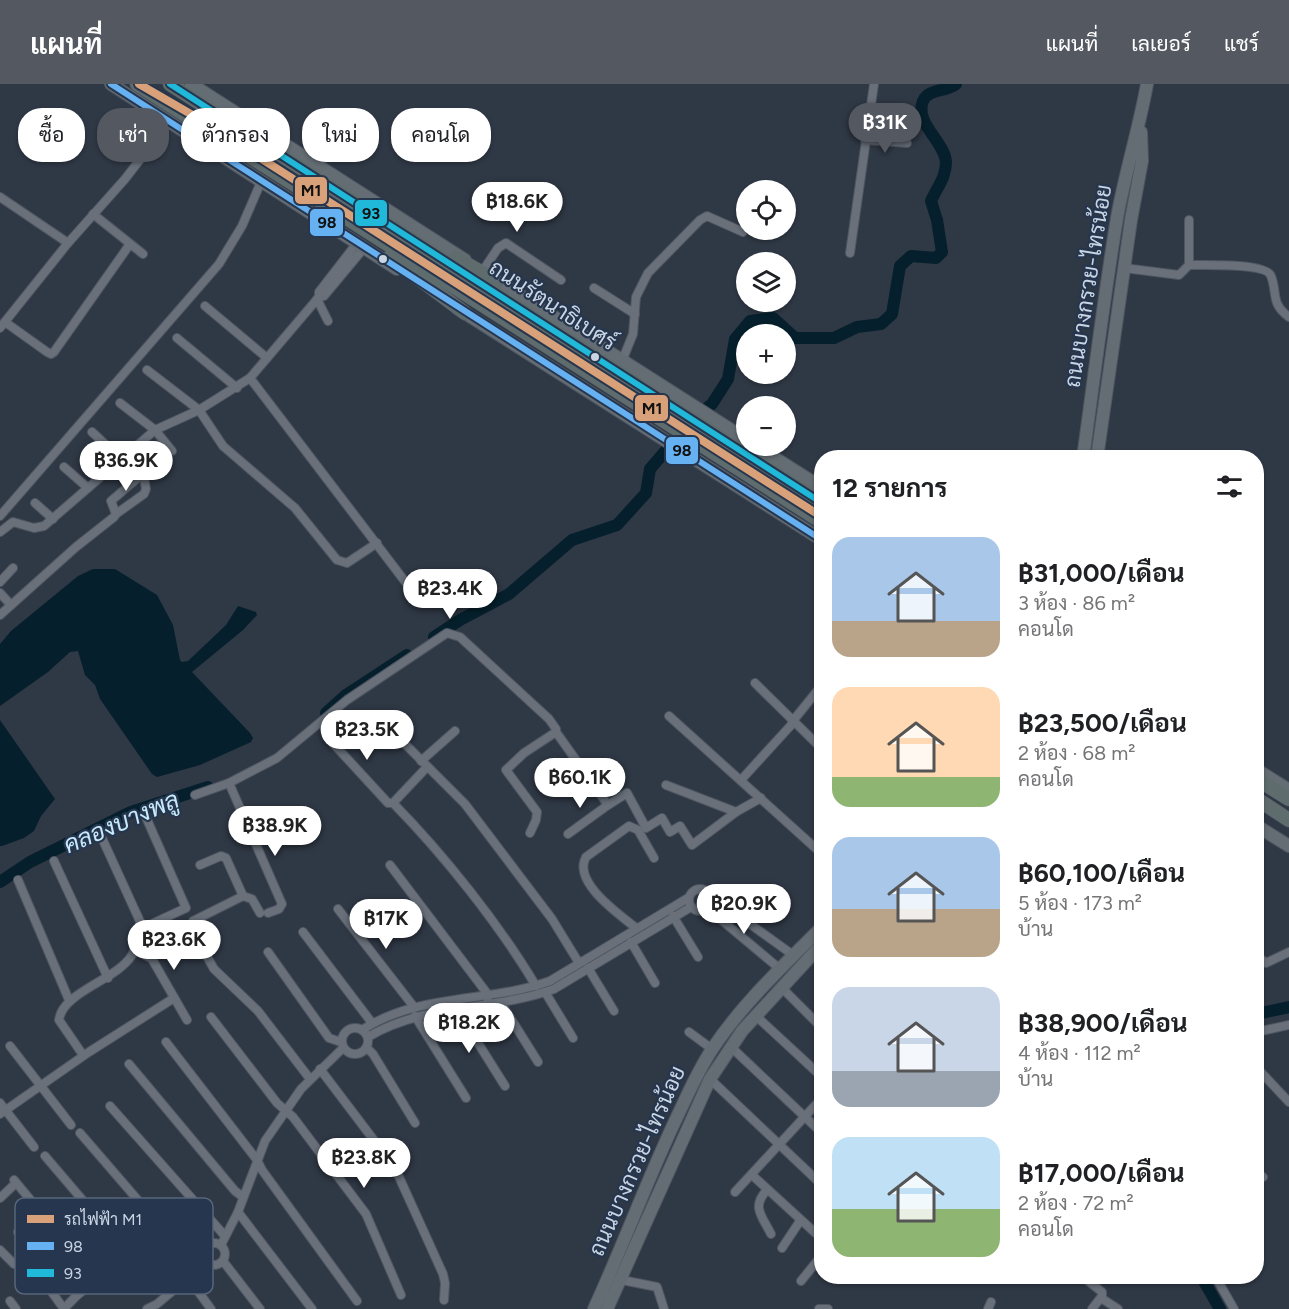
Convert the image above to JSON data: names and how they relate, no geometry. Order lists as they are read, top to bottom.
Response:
{
  "streets": {
    "main road": ["ถนนบางกรวย-ไทรน้อย", "ถนนรัตนาธิเบศร์"]
  },
  "water": ["คลองบางพลู"],
  "lines": ["metro line M1", "transit line 98", "transit line 93"],
  "legend": ["รถไฟฟ้า M1", "98", "93"],
  "page": {
    "header": "แผนที่",
    "nav": ["แผนที่", "เลเยอร์", "แชร์"],
    "price": [
      "฿31K",
      "฿18.6K",
      "฿36.9K",
      "฿23.4K",
      "฿23.5K",
      "฿60.1K",
      "฿38.9K",
      "฿20.9K",
      "฿17K",
      "฿23.6K",
      "฿18.2K",
      "฿23.8K"
    ],
    "chip": [
      "ซื้อ",
      "เช่า",
      "ตัวกรอง",
      "ใหม่",
      "คอนโด"
    ],
    "map_buttons": ["+", "−"],
    "heading": "12 รายการ",
    "list": [
      {
        "name": "฿31,000/เดือน",
        "note": "3 ห้อง · 86 m² · คอนโด"
      },
      {
        "name": "฿23,500/เดือน",
        "note": "2 ห้อง · 68 m² · คอนโด"
      },
      {
        "name": "฿60,100/เดือน",
        "note": "5 ห้อง · 173 m² · บ้าน"
      },
      {
        "name": "฿38,900/เดือน",
        "note": "4 ห้อง · 112 m² · บ้าน"
      },
      {
        "name": "฿17,000/เดือน",
        "note": "2 ห้อง · 72 m² · คอนโด"
      }
    ]
  }
}
